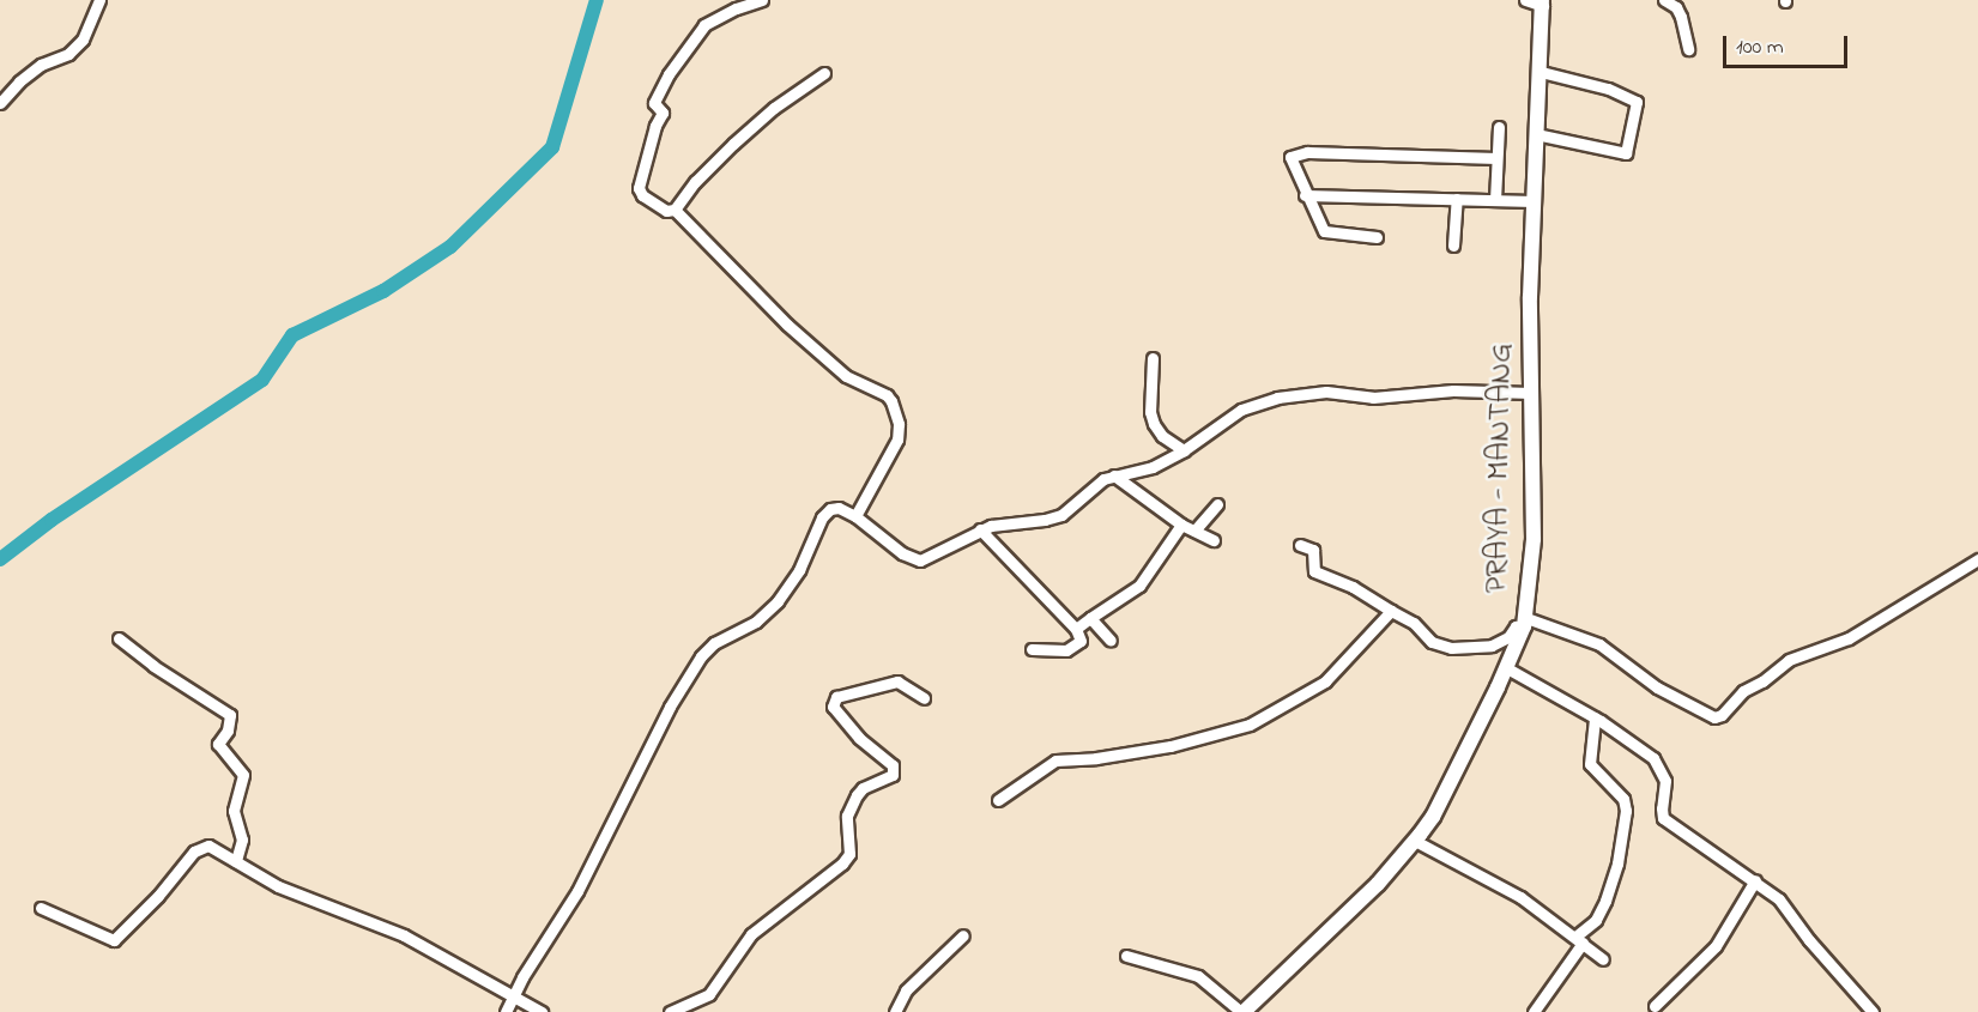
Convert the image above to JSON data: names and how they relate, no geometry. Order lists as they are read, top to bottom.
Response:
{
  "streets": {
    "main road": ["PRAYA - MANTANG"]
  },
  "scale_bar": "100 m"
}
